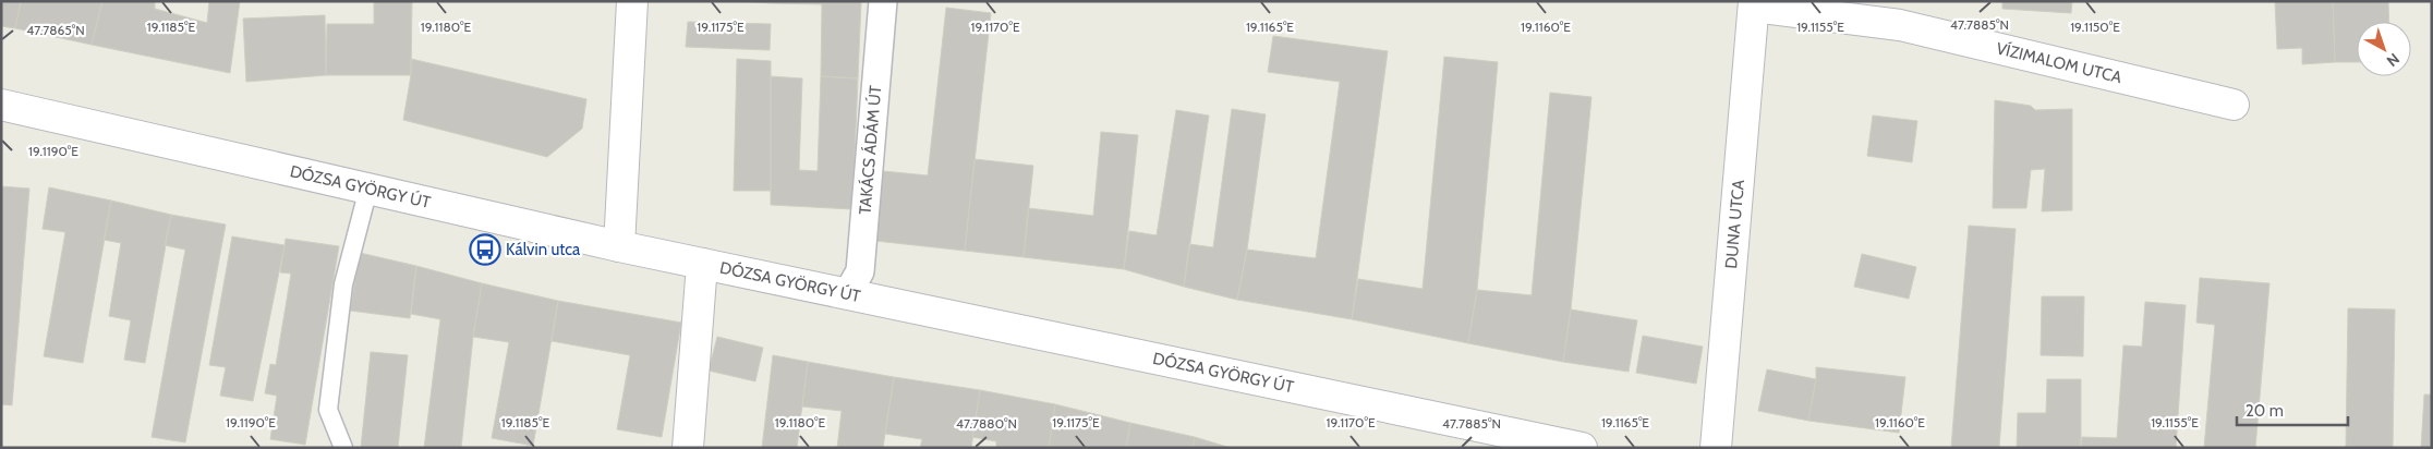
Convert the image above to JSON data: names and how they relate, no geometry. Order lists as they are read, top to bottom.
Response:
{
  "streets": {
    "street": [
      "VÍZIMALOM UTCA",
      "TAKÁCS ÁDÁM ÚT",
      "DÓZSA GYÖRGY ÚT",
      "DUNA UTCA"
    ]
  },
  "crossings": [
    ["VÍZIMALOM UTCA", "DUNA UTCA"],
    ["TAKÁCS ÁDÁM ÚT", "DÓZSA GYÖRGY ÚT"]
  ],
  "places": {
    "bus stop": ["Kálvin utca"]
  },
  "scale_bar": "20 m",
  "north": "bottom right",
  "coordinates": [
    "47.7885°N",
    "19.1175°E",
    "19.1170°E",
    "19.1165°E",
    "19.1155°E",
    "19.1185°E",
    "19.1180°E",
    "19.1160°E",
    "19.1150°E",
    "47.7865°N",
    "19.1190°E",
    "47.7880°N"
  ]
}
